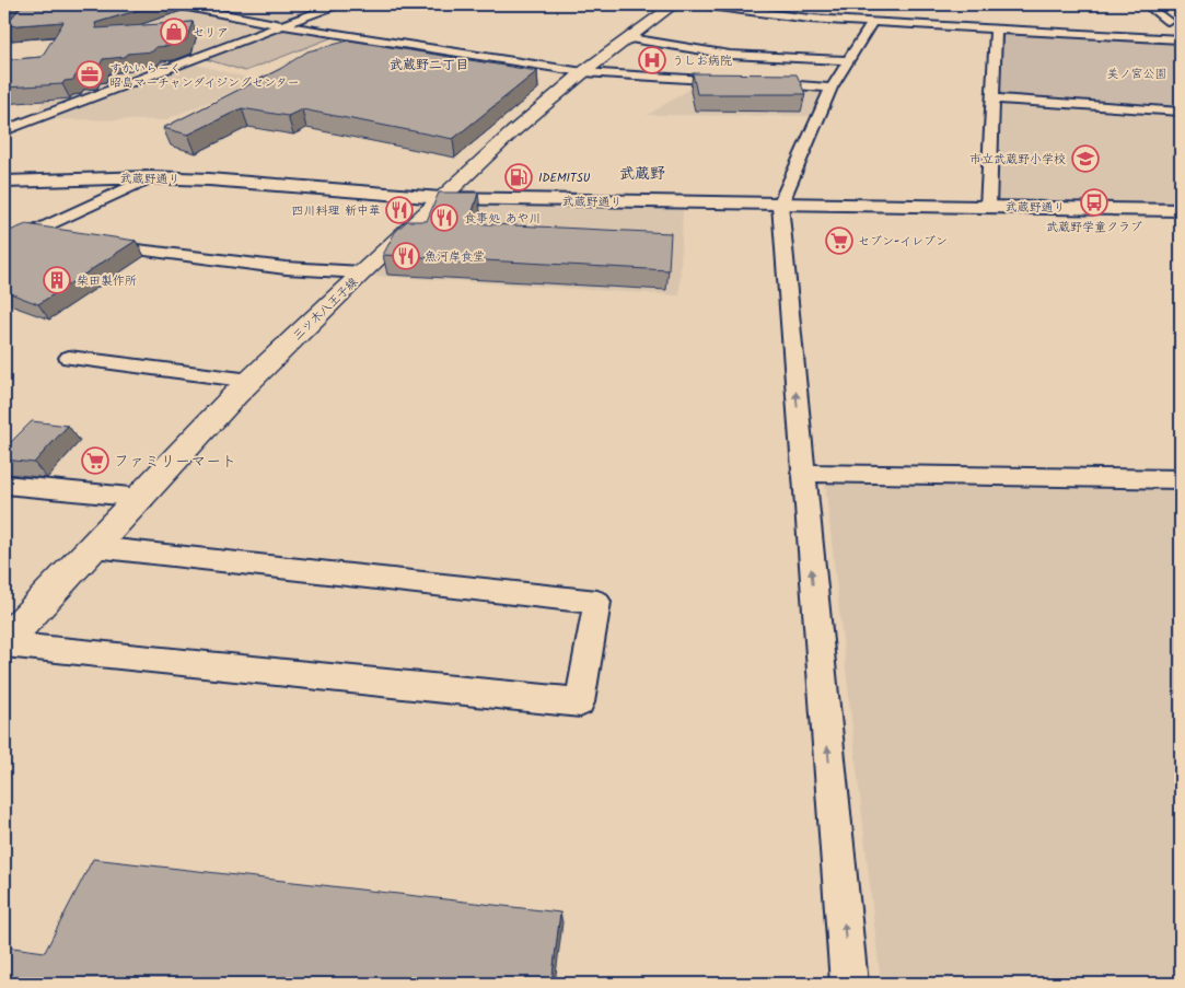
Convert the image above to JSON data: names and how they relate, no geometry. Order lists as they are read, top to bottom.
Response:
{
  "streets": {
    "main road": ["三ツ木八王子線"],
    "street": ["武蔵野通り"]
  },
  "crossings": [
    ["武蔵野通り", "三ツ木八王子線"]
  ],
  "districts": ["武蔵野二丁目", "武蔵野"],
  "parks": ["美ノ宮公園"],
  "places": {
    "shop": ["セリア"],
    "hospital": ["うしお病院"],
    "office": ["すかいらーく 昭島マーチャンダイジングセンター"],
    "school or university": ["市立武蔵野小学校"],
    "fuel station": ["IDEMITSU"],
    "bus stop": ["武蔵野学童クラブ"],
    "restaurant": ["四川料理 新中華", "食事処 あや川", "魚河岸食堂"],
    "supermarket": ["セブン-イレブン", "ファミリーマート"],
    "building": ["柴田製作所"]
  }
}
